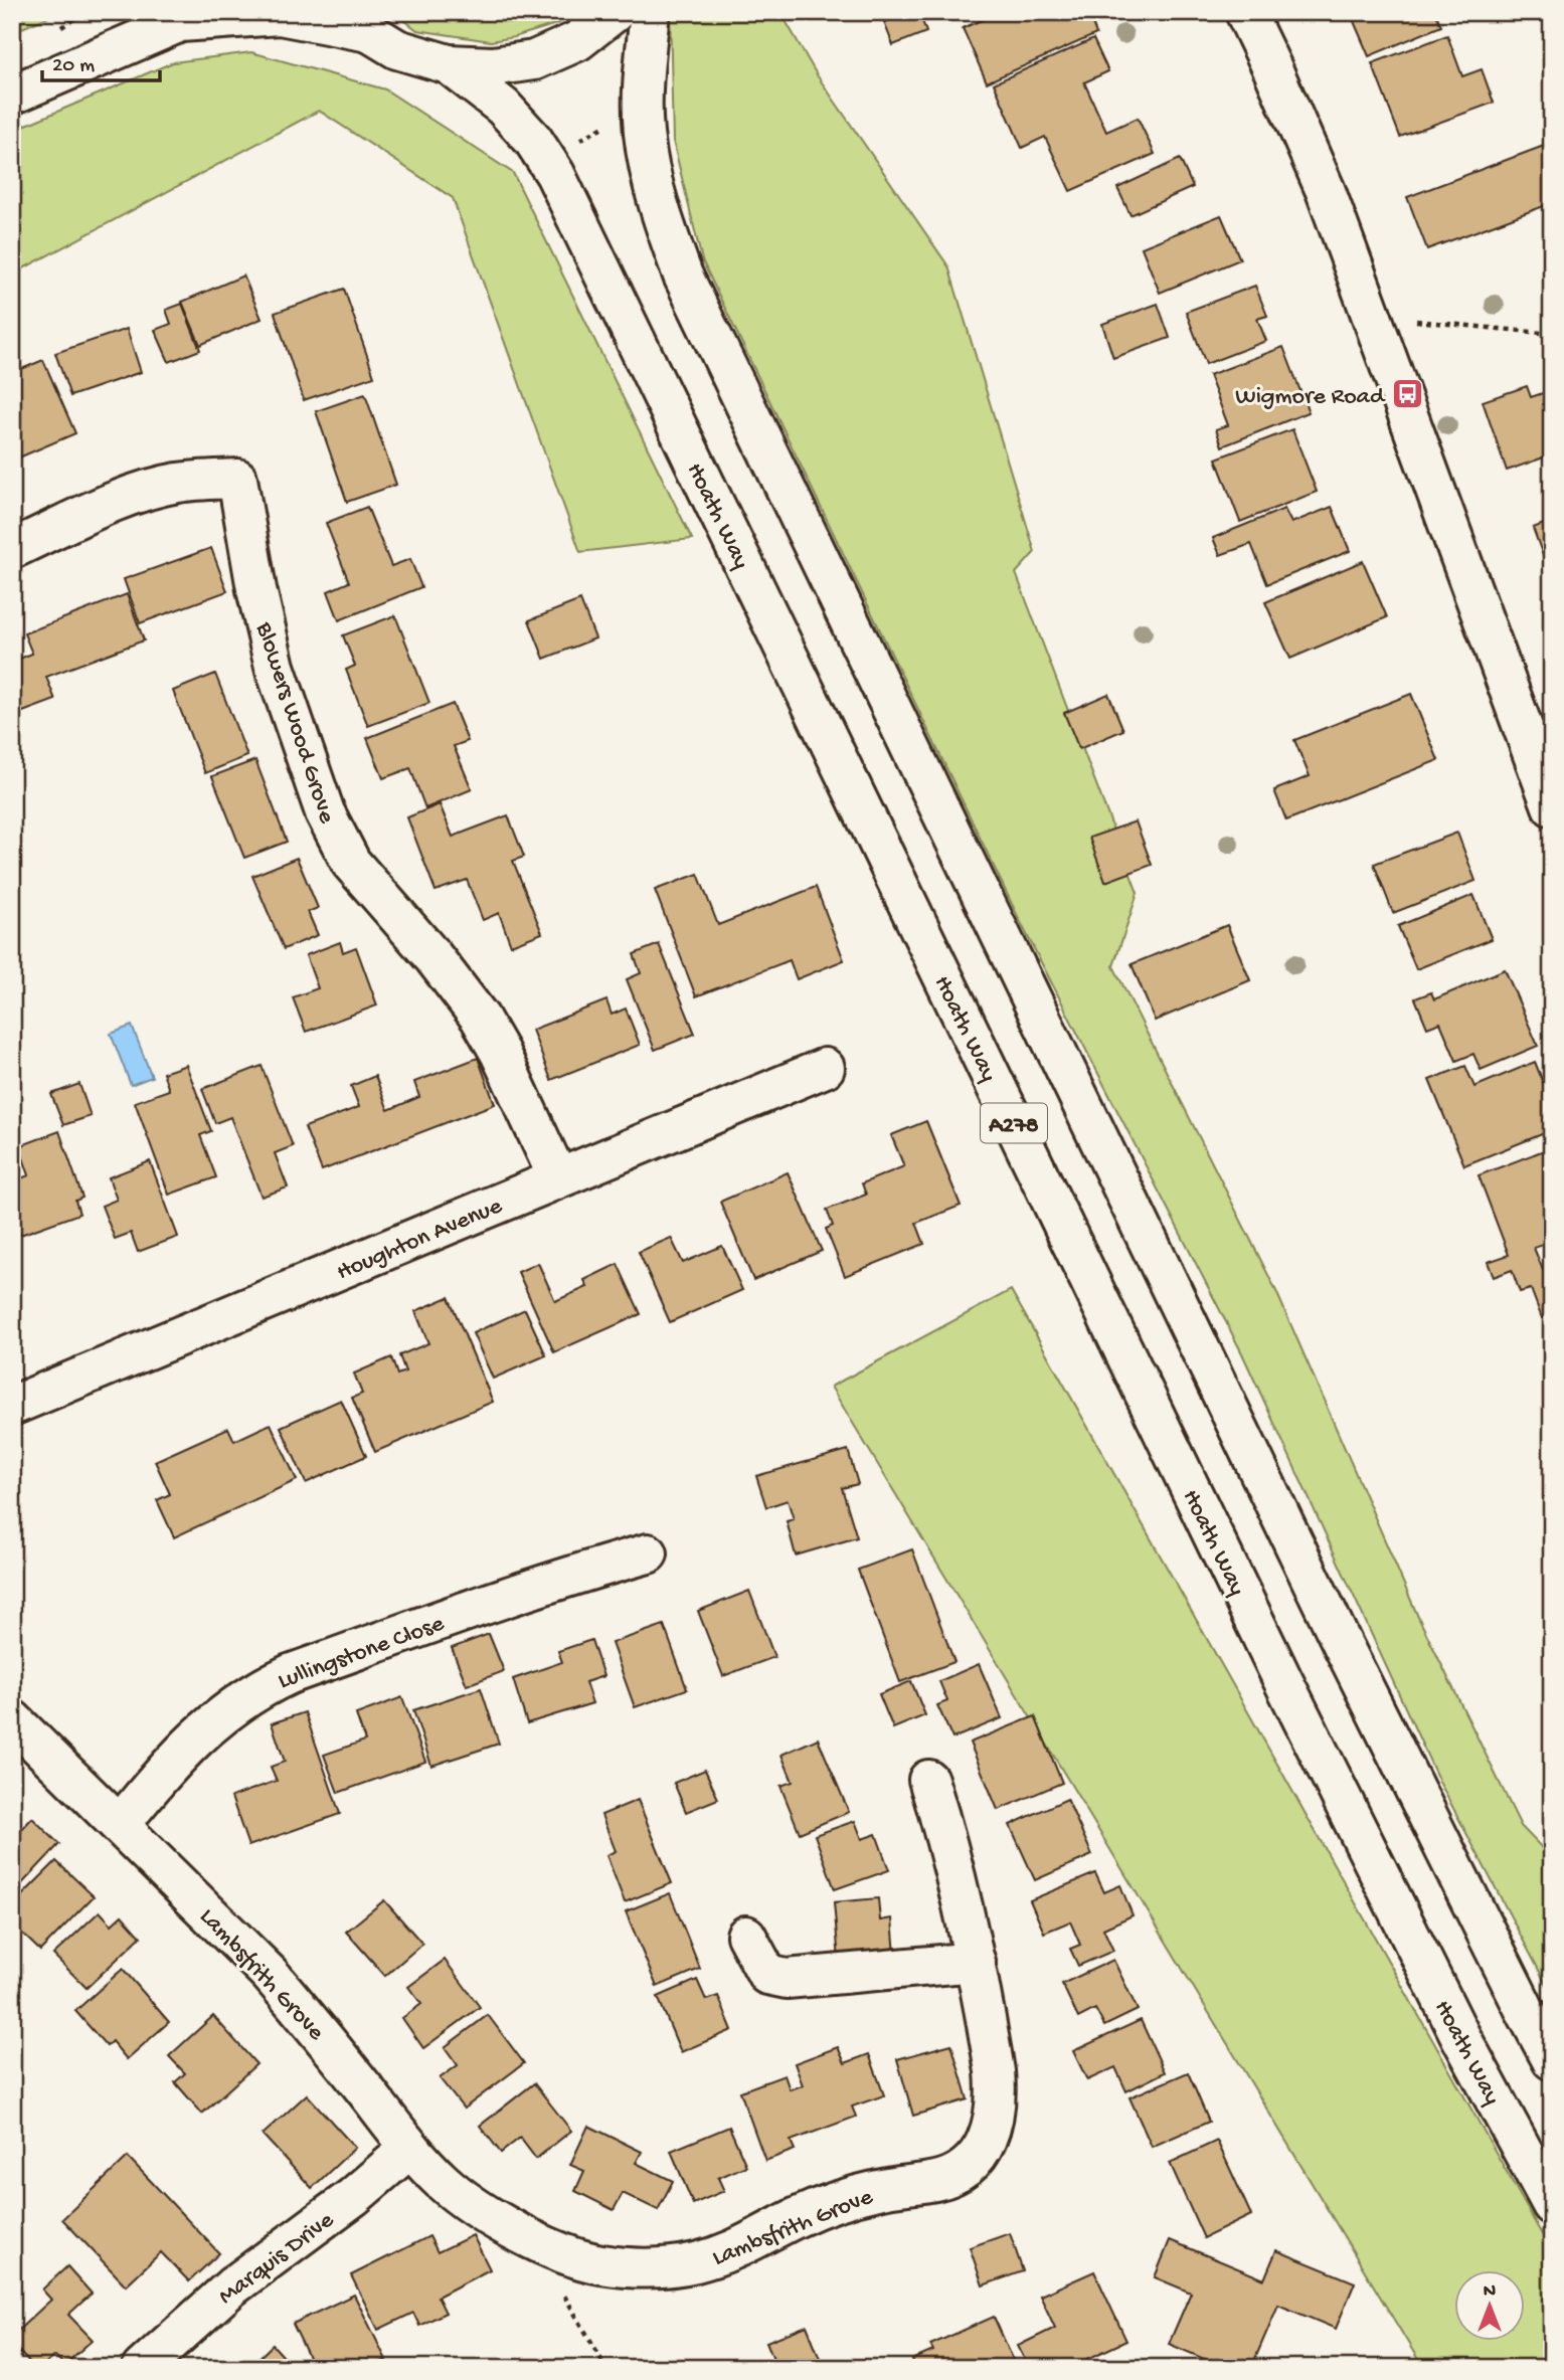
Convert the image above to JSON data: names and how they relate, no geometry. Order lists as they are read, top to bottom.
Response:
{
  "streets": {
    "street": [
      "Hoath Way",
      "Blowers Wood Grove",
      "A278",
      "Houghton Avenue",
      "Lullingstone Close",
      "Lambsfrith Grove",
      "Marquis Drive"
    ]
  },
  "crossings": [
    ["Blowers Wood Grove", "Houghton Avenue"],
    ["Lullingstone Close", "Lambsfrith Grove"],
    ["Lambsfrith Grove", "Marquis Drive"]
  ],
  "places": {
    "bus stop": ["Wigmore Road"]
  },
  "scale_bar": "20 m",
  "north": "top"
}
